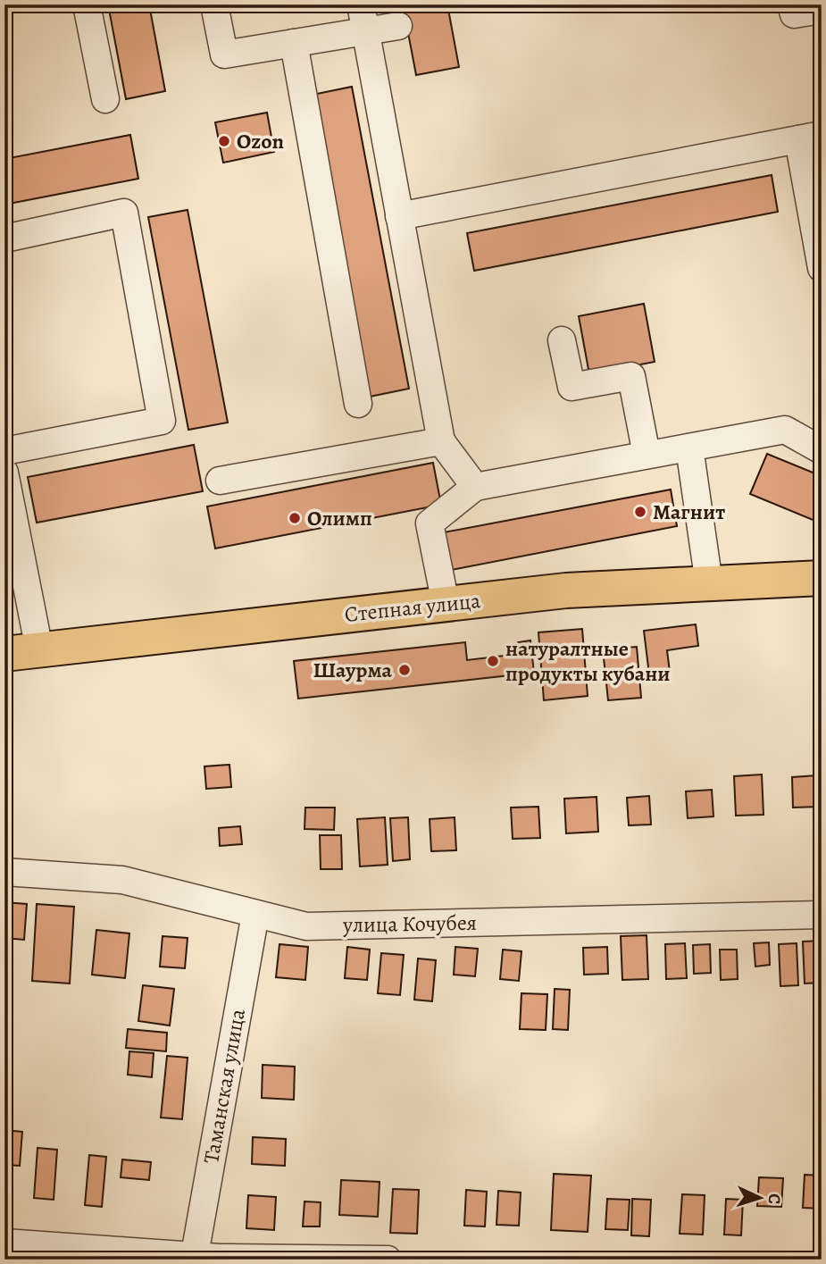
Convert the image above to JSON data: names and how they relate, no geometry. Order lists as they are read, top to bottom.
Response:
{
  "streets": {
    "main road": ["Степная улица"],
    "street": ["улица Кочубея", "Таманская улица"]
  },
  "crossings": [
    ["улица Кочубея", "Таманская улица"]
  ],
  "places": [
    "Ozon",
    "Магнит",
    "Олимп",
    "натуралтные продукты кубани",
    "Шаурма"
  ],
  "north": "right"
}
